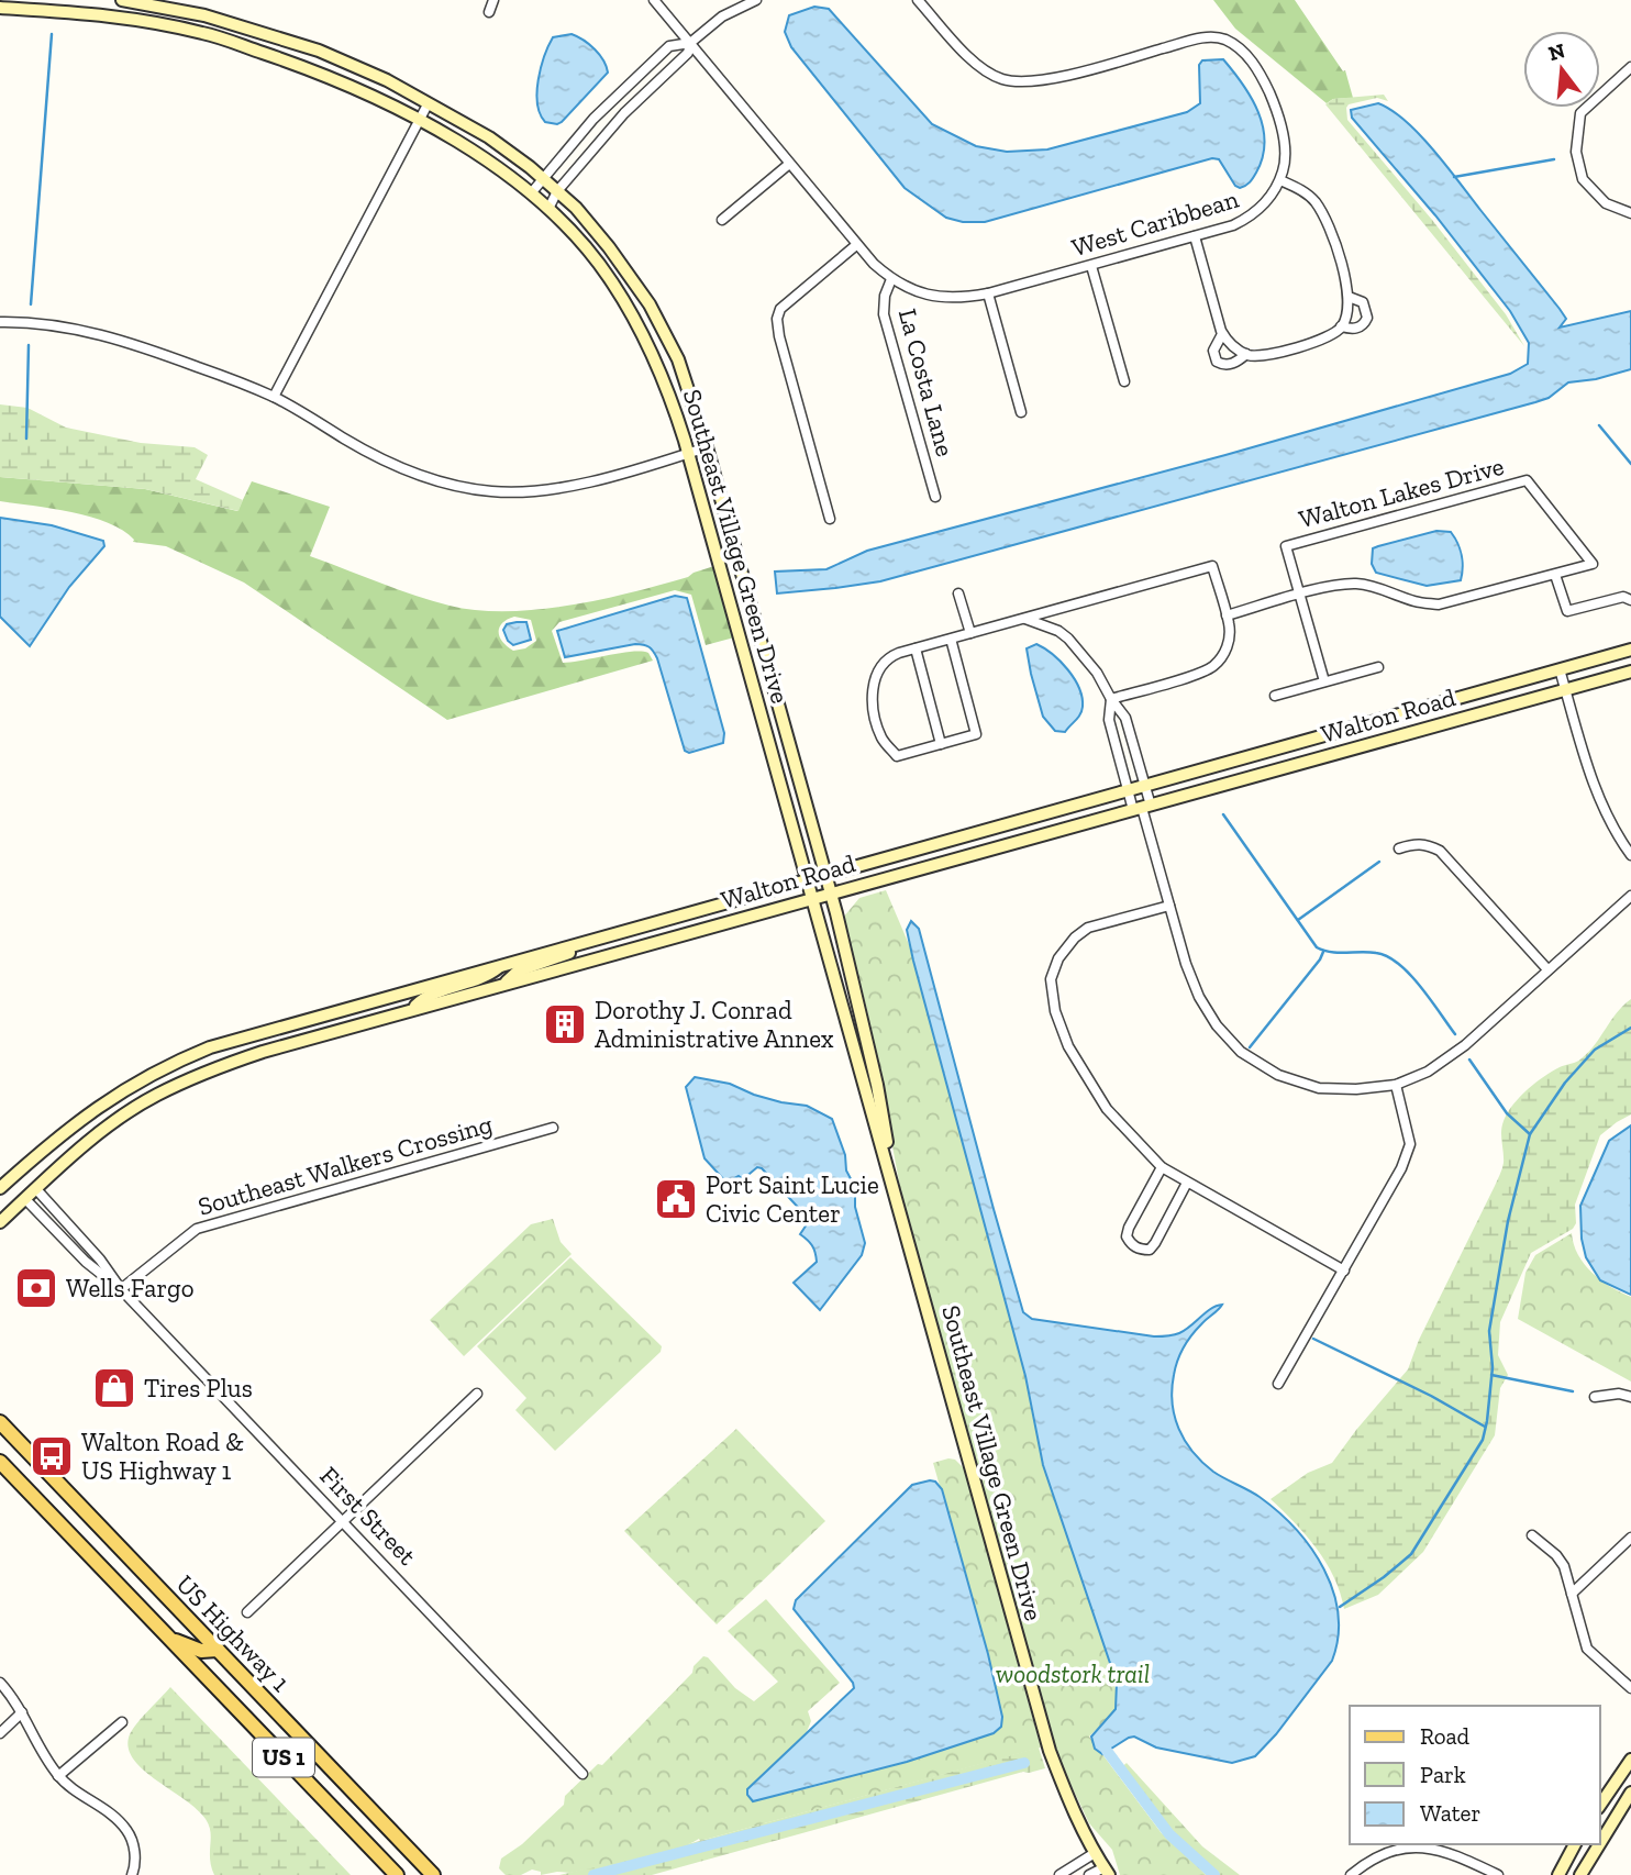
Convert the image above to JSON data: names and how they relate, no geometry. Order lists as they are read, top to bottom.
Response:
{
  "streets": {
    "main road": ["US Highway 1", "US 1"],
    "street": [
      "West Caribbean",
      "La Costa Lane",
      "Walton Lakes Drive",
      "Southeast Village Green Drive",
      "Walton Road",
      "Southeast Walkers Crossing",
      "First Street"
    ]
  },
  "crossings": [
    ["West Caribbean", "La Costa Lane"],
    ["Southeast Village Green Drive", "Walton Road"],
    ["Walton Road", "First Street"],
    ["Southeast Walkers Crossing", "First Street"]
  ],
  "parks": ["woodstork trail"],
  "places": {
    "building": ["Dorothy J. Conrad Administrative Annex"],
    "public building": ["Port Saint Lucie Civic Center"],
    "bank": ["Wells Fargo"],
    "shop": ["Tires Plus"],
    "bus stop": ["Walton Road & US Highway 1"]
  },
  "legend": ["Road", "Park", "Water"],
  "north": "top"
}
